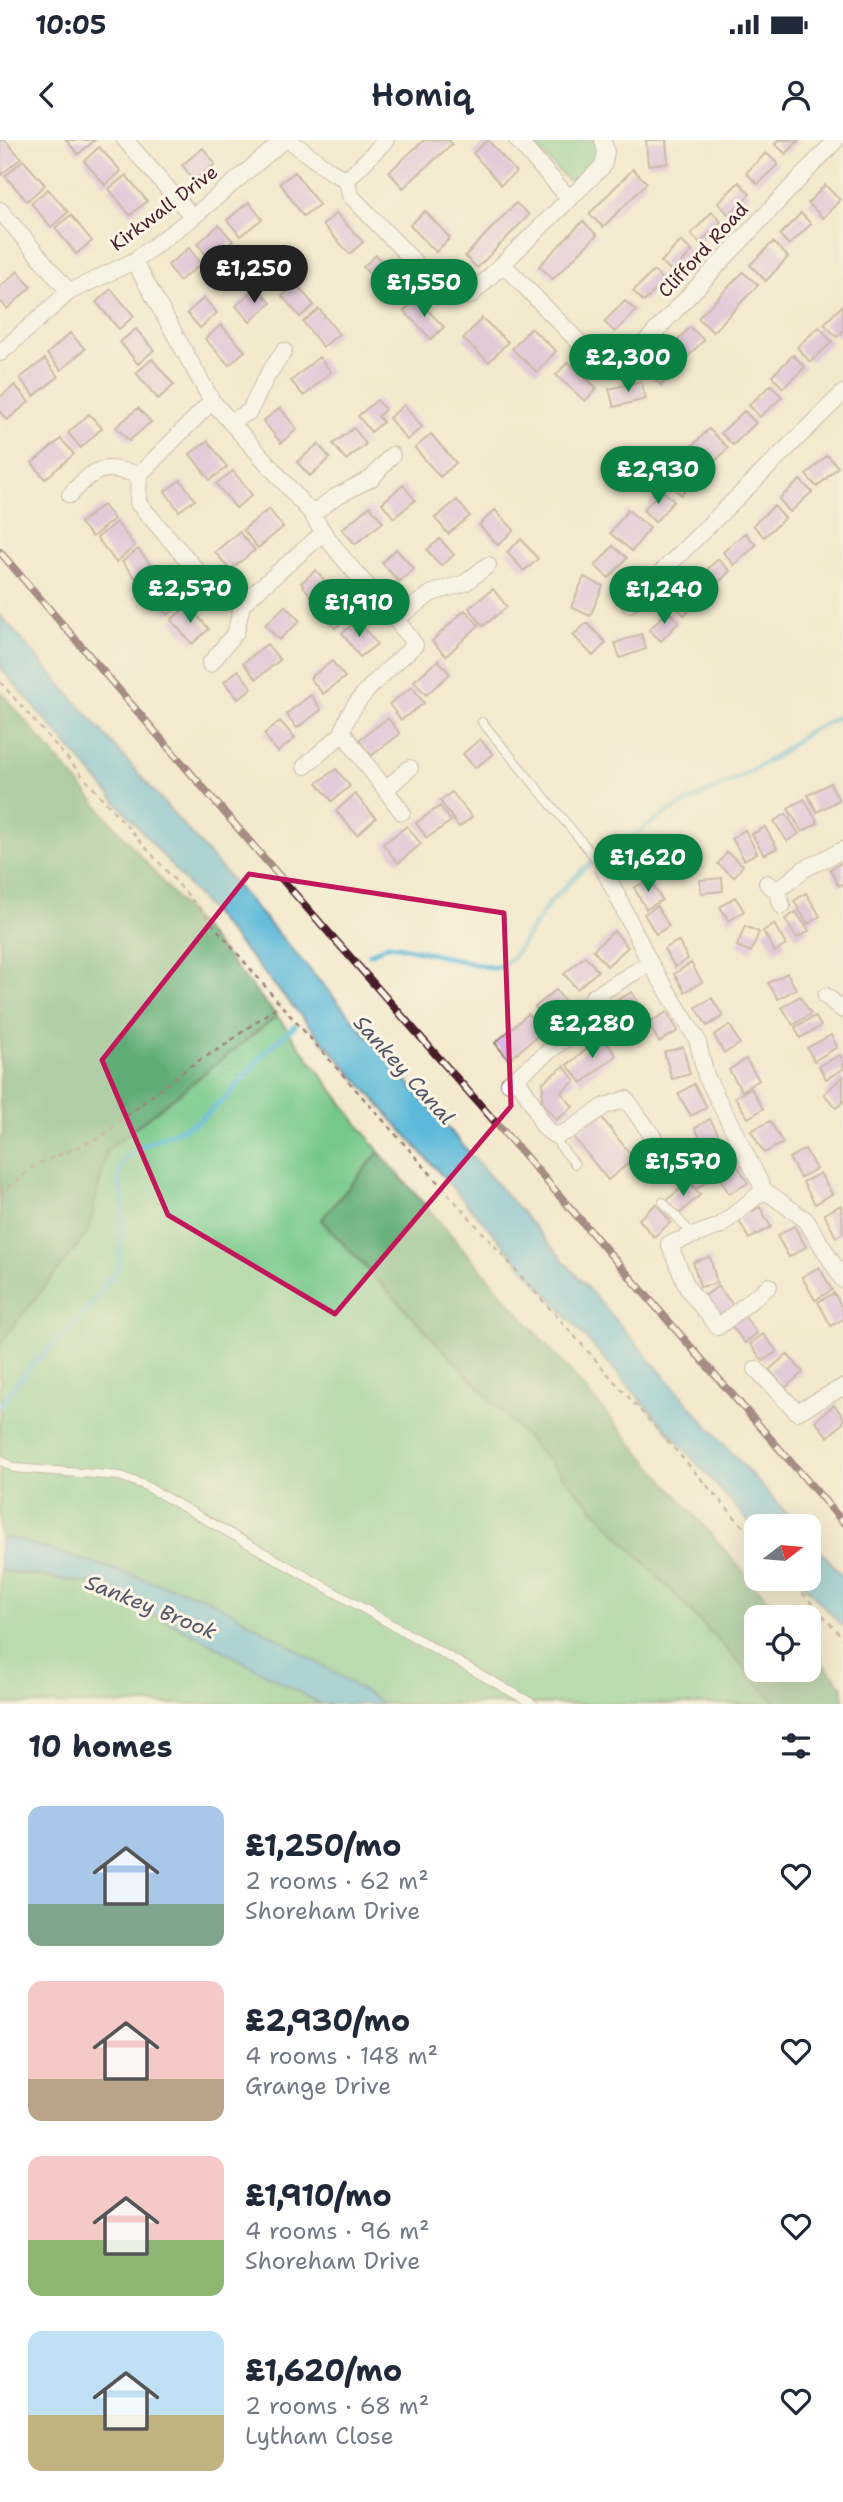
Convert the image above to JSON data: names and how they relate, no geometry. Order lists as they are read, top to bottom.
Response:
{
  "streets": {
    "street": ["Kirkwall Drive", "Clifford Road"]
  },
  "water": ["Sankey Canal", "Sankey Brook"],
  "north": "right",
  "page": {
    "status": "10:05",
    "header": "Homiq",
    "price": [
      "£1,250",
      "£1,550",
      "£2,300",
      "£2,930",
      "£2,570",
      "£1,240",
      "£1,910",
      "£1,620",
      "£2,280",
      "£1,570"
    ],
    "heading": "10 homes",
    "list": [
      {
        "name": "£1,250/mo",
        "note": "2 rooms · 62 m² · Shoreham Drive"
      },
      {
        "name": "£2,930/mo",
        "note": "4 rooms · 148 m² · Grange Drive"
      },
      {
        "name": "£1,910/mo",
        "note": "4 rooms · 96 m² · Shoreham Drive"
      },
      {
        "name": "£1,620/mo",
        "note": "2 rooms · 68 m² · Lytham Close"
      }
    ]
  }
}
